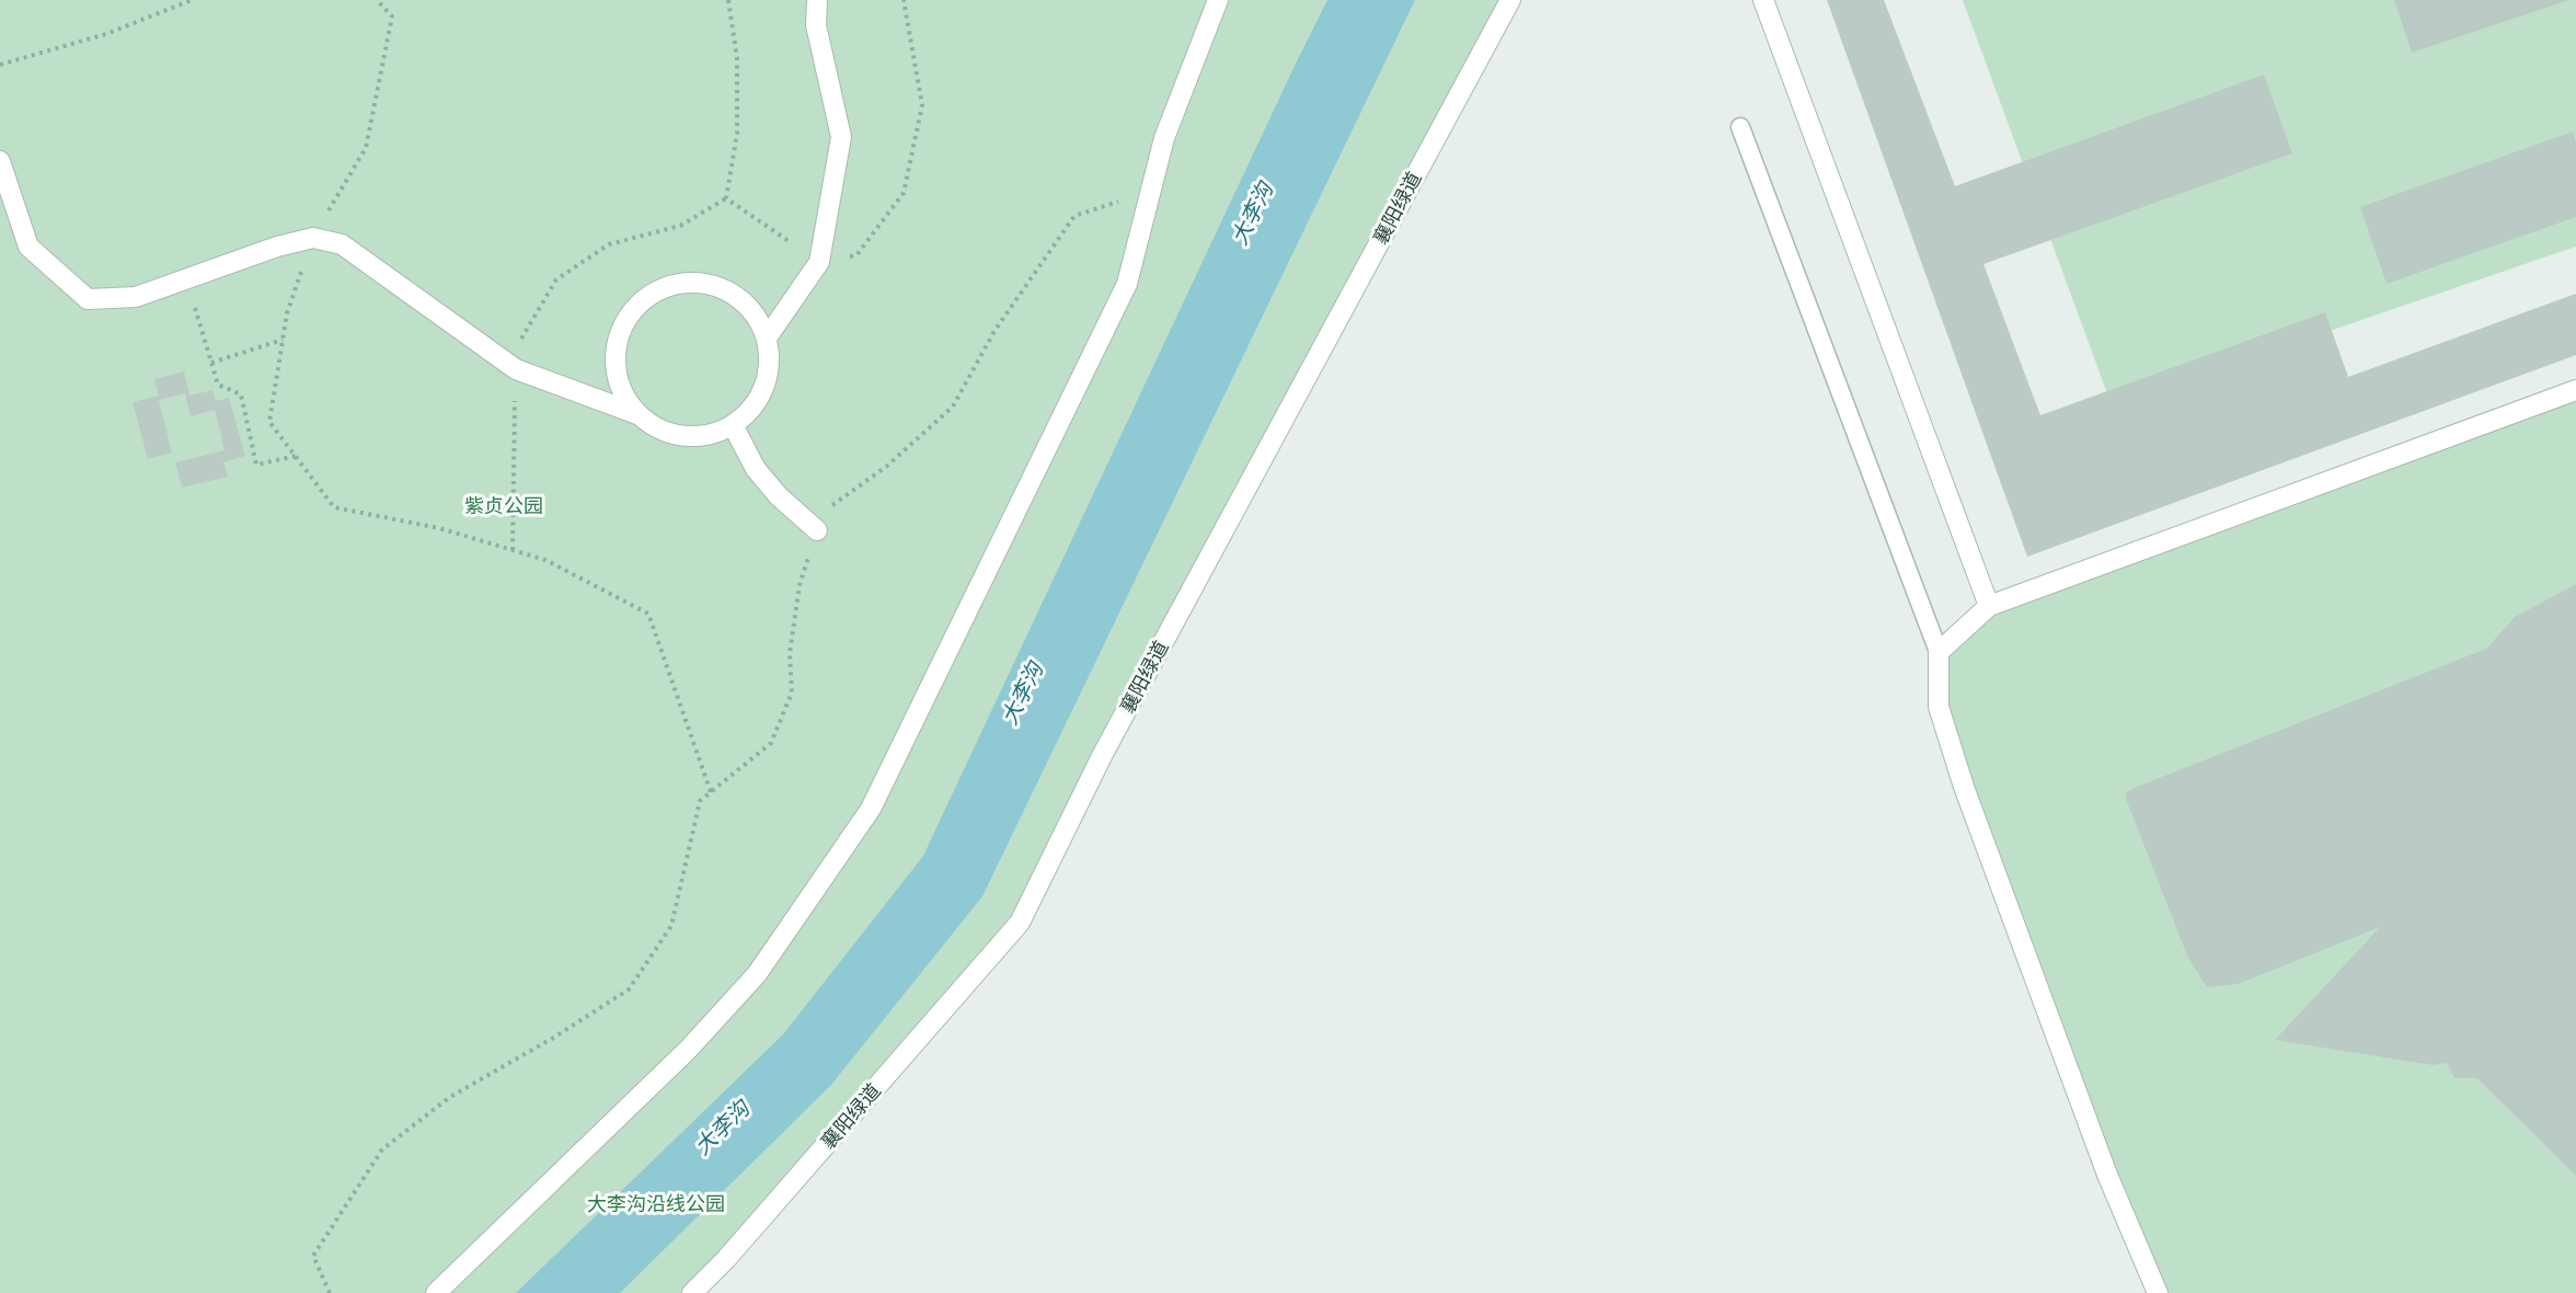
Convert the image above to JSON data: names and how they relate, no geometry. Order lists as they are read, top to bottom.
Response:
{
  "streets": {
    "street": ["襄阳绿道"]
  },
  "water": ["大李沟"],
  "parks": ["紫贞公园", "大李沟沿线公园"]
}
